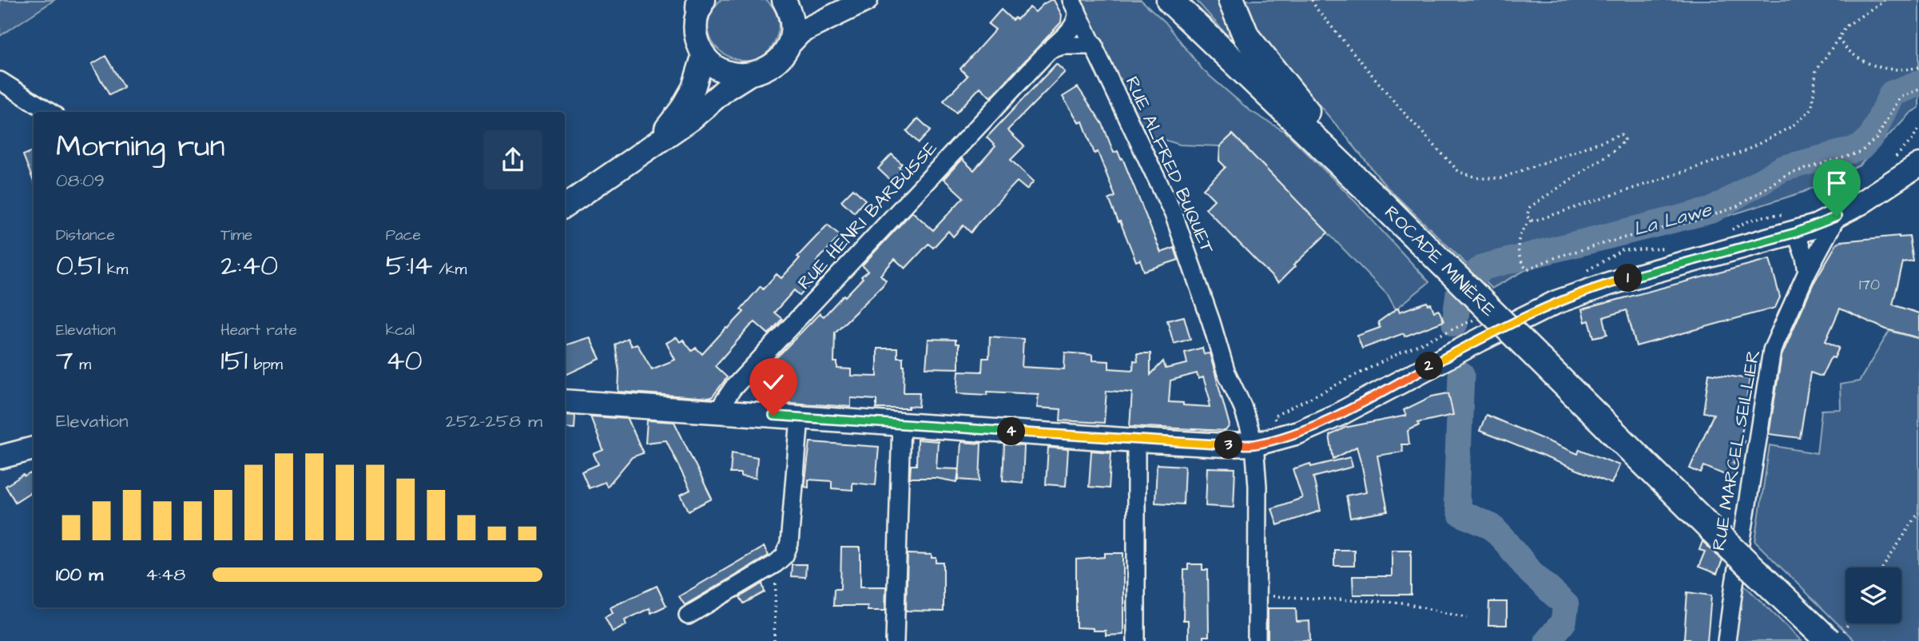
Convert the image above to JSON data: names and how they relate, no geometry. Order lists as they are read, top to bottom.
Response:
{
  "streets": {
    "highway": ["ROCADE MINIÈRE"],
    "street": ["RUE ALFRED BUQUET", "RUE HENRI BARBUSSE", "RUE MARCEL SEILLIER"]
  },
  "crossings": [
    ["RUE ALFRED BUQUET", "RUE HENRI BARBUSSE"]
  ],
  "water": ["La Lawe"],
  "house_numbers": ["170"],
  "page": {
    "heading": ["Morning run", "08:09"],
    "stats": [
      ["Distance", "0.51 km"],
      ["Time", "2:40"],
      ["Pace", "5:14 /km"],
      ["Elevation", "7 m"],
      ["Heart rate", "151 bpm"],
      ["kcal", "40"]
    ],
    "pins": [
      "1",
      "2",
      "4",
      "3"
    ],
    "chart": ["Elevation", "252–258 m"],
    "list": [
      {
        "name": "100 m",
        "note": "4:48"
      }
    ]
  }
}
